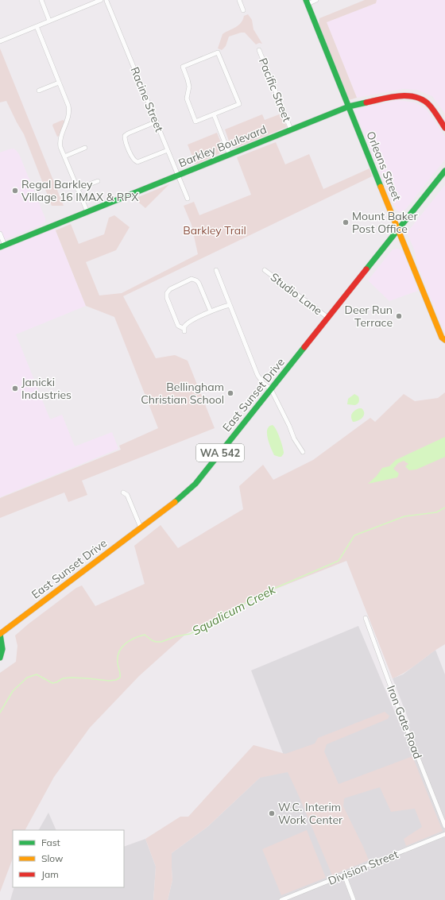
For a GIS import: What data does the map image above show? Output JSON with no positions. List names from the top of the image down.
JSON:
{
  "streets": {
    "main road": [
      "Barkley Boulevard",
      "Orleans Street",
      "East Sunset Drive",
      "WA 542"
    ],
    "street": [
      "Pacific Street",
      "Racine Street",
      "Studio Lane",
      "Iron Gate Road",
      "Division Street"
    ]
  },
  "crossings": [
    ["Pacific Street", "Barkley Boulevard"],
    ["Racine Street", "Barkley Boulevard"],
    ["Barkley Boulevard", "Orleans Street"],
    ["Orleans Street", "East Sunset Drive"],
    ["Studio Lane", "East Sunset Drive"]
  ],
  "water": ["Squalicum Creek"],
  "parks": ["Barkley Trail"],
  "places": [
    "Regal Barkley Village 16 IMAX & RPX",
    "Mount Baker Post Office",
    "Deer Run Terrace",
    "Janicki Industries",
    "Bellingham Christian School",
    "W.C. Interim Work Center"
  ],
  "legend": ["Fast", "Slow", "Jam"]
}
